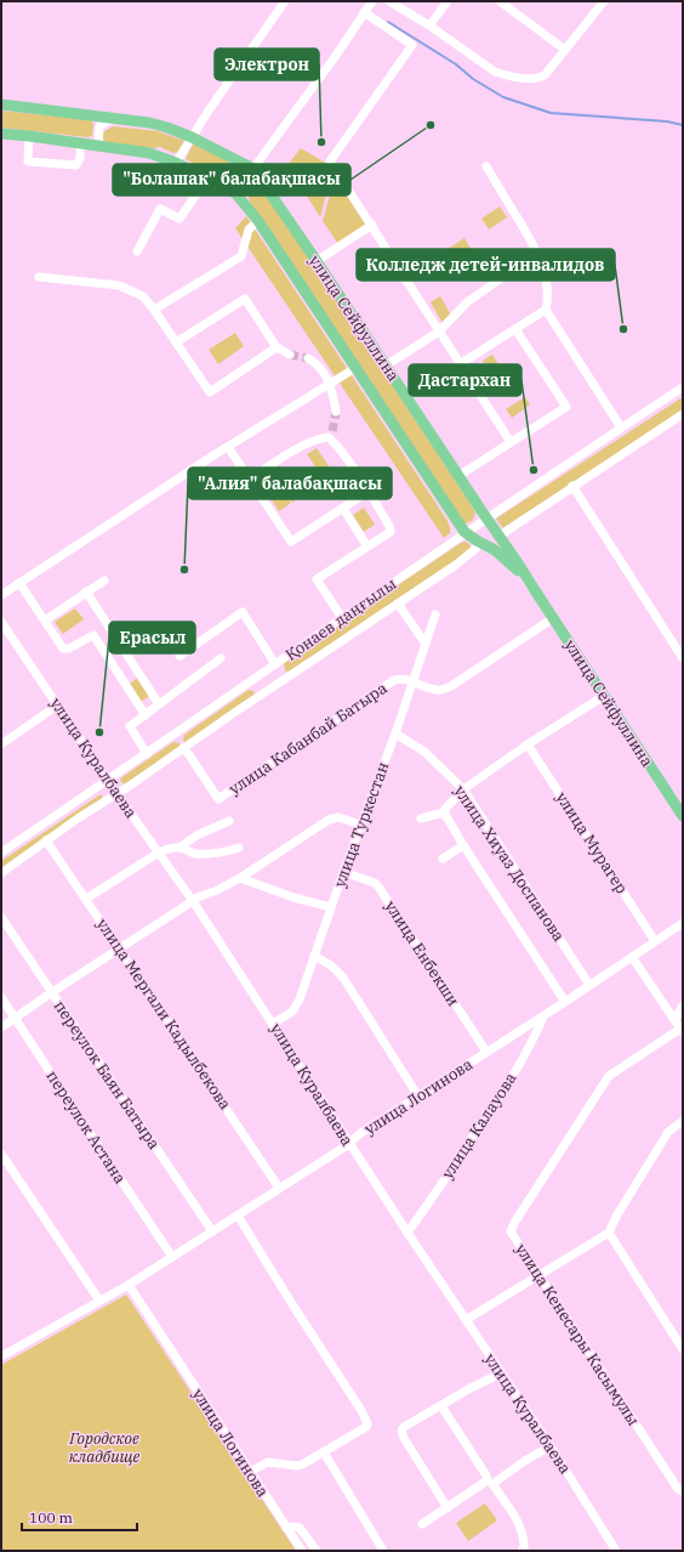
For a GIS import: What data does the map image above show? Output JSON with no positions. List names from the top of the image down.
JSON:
{
  "streets": {
    "main road": ["улица Сейфуллина", "Қонаев даңғылы"],
    "street": [
      "улица Кабанбай Батыра",
      "улица Куралбаева",
      "улица Туркестан",
      "улица Мурагер",
      "улица Хиуаз Доспанова",
      "улица Енбекши",
      "улица Мергали Кадылбекова",
      "переулок Баян Батыра",
      "улица Логинова",
      "улица Калауова",
      "переулок Астана",
      "улица Кенесары Касымулы"
    ]
  },
  "crossings": [
    ["улица Сейфуллина", "Қонаев даңғылы"],
    ["улица Сейфуллина", "улица Кабанбай Батыра"],
    ["Қонаев даңғылы", "улица Кабанбай Батыра"],
    ["Қонаев даңғылы", "улица Куралбаева"],
    ["Қонаев даңғылы", "улица Мергали Кадылбекова"],
    ["улица Кабанбай Батыра", "улица Туркестан"],
    ["улица Куралбаева", "улица Туркестан"],
    ["улица Куралбаева", "улица Логинова"],
    ["улица Куралбаева", "улица Калауова"],
    ["улица Туркестан", "улица Хиуаз Доспанова"],
    ["улица Туркестан", "улица Енбекши"],
    ["улица Мурагер", "улица Логинова"],
    ["улица Хиуаз Доспанова", "улица Логинова"],
    ["улица Енбекши", "улица Логинова"],
    ["улица Мергали Кадылбекова", "улица Логинова"],
    ["переулок Баян Батыра", "улица Логинова"],
    ["улица Логинова", "улица Калауова"],
    ["улица Логинова", "переулок Астана"]
  ],
  "parks": ["Городское кладбище"],
  "places": [
    "\"Болашак\" балабақшасы",
    "Электрон",
    "Колледж детей-инвалидов",
    "Дастархан",
    "\"Алия\" балабақшасы",
    "Ерасыл"
  ],
  "scale_bar": "100 m"
}
